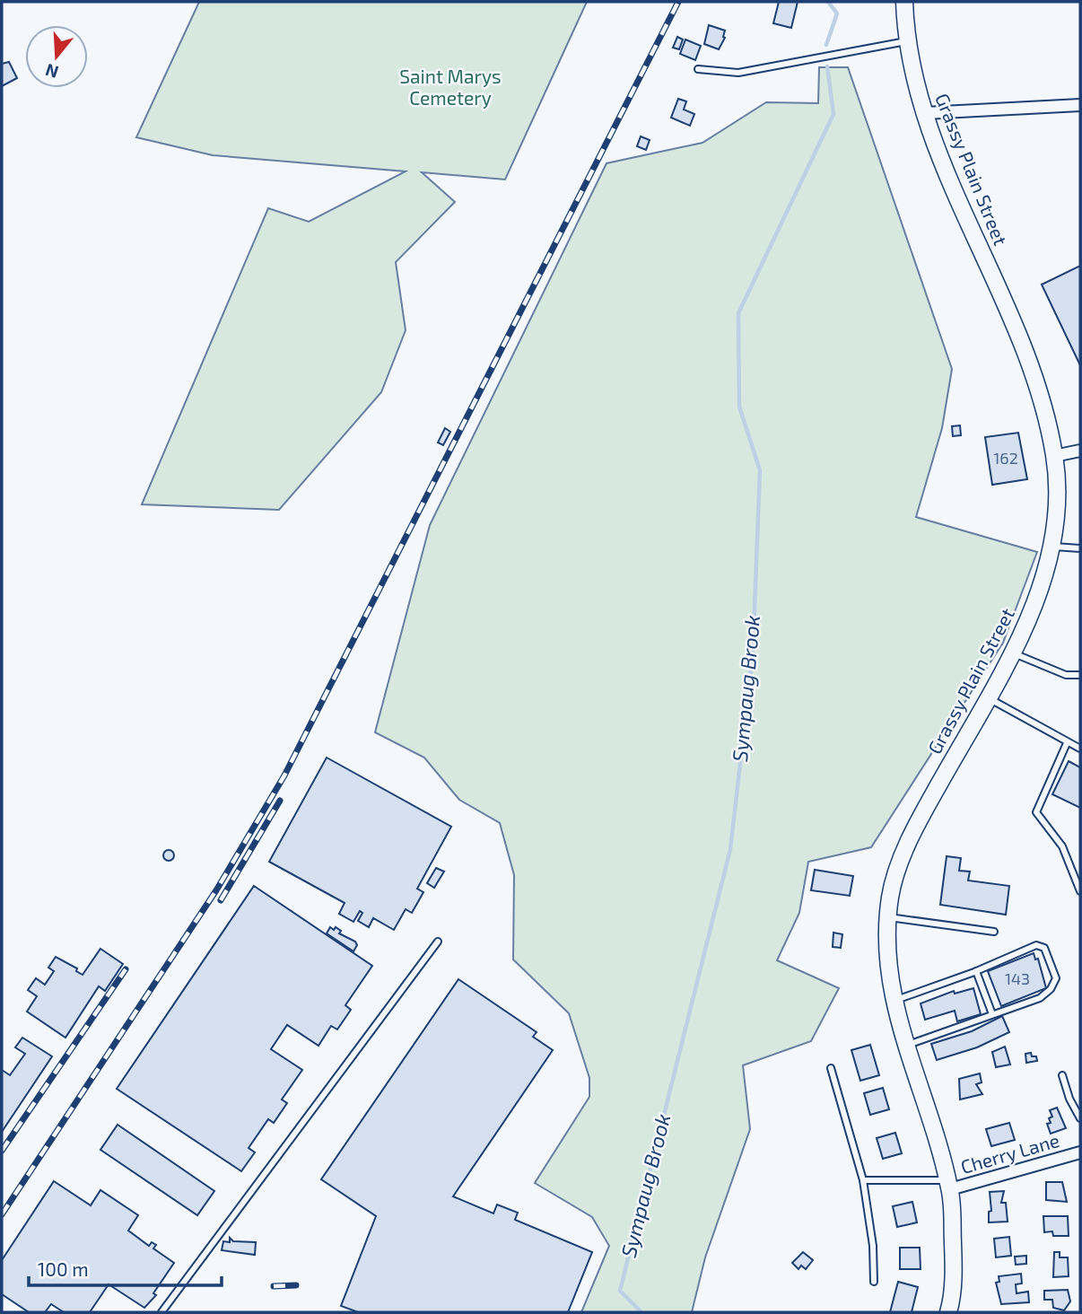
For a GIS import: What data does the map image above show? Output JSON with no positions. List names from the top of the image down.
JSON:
{
  "streets": {
    "main road": ["Grassy Plain Street"],
    "street": ["Cherry Lane"]
  },
  "crossings": [
    ["Grassy Plain Street", "Cherry Lane"]
  ],
  "water": ["Sympaug Brook"],
  "parks": ["Saint Marys Cemetery"],
  "house_numbers": ["162", "143"],
  "scale_bar": "100 m",
  "north": "bottom"
}
